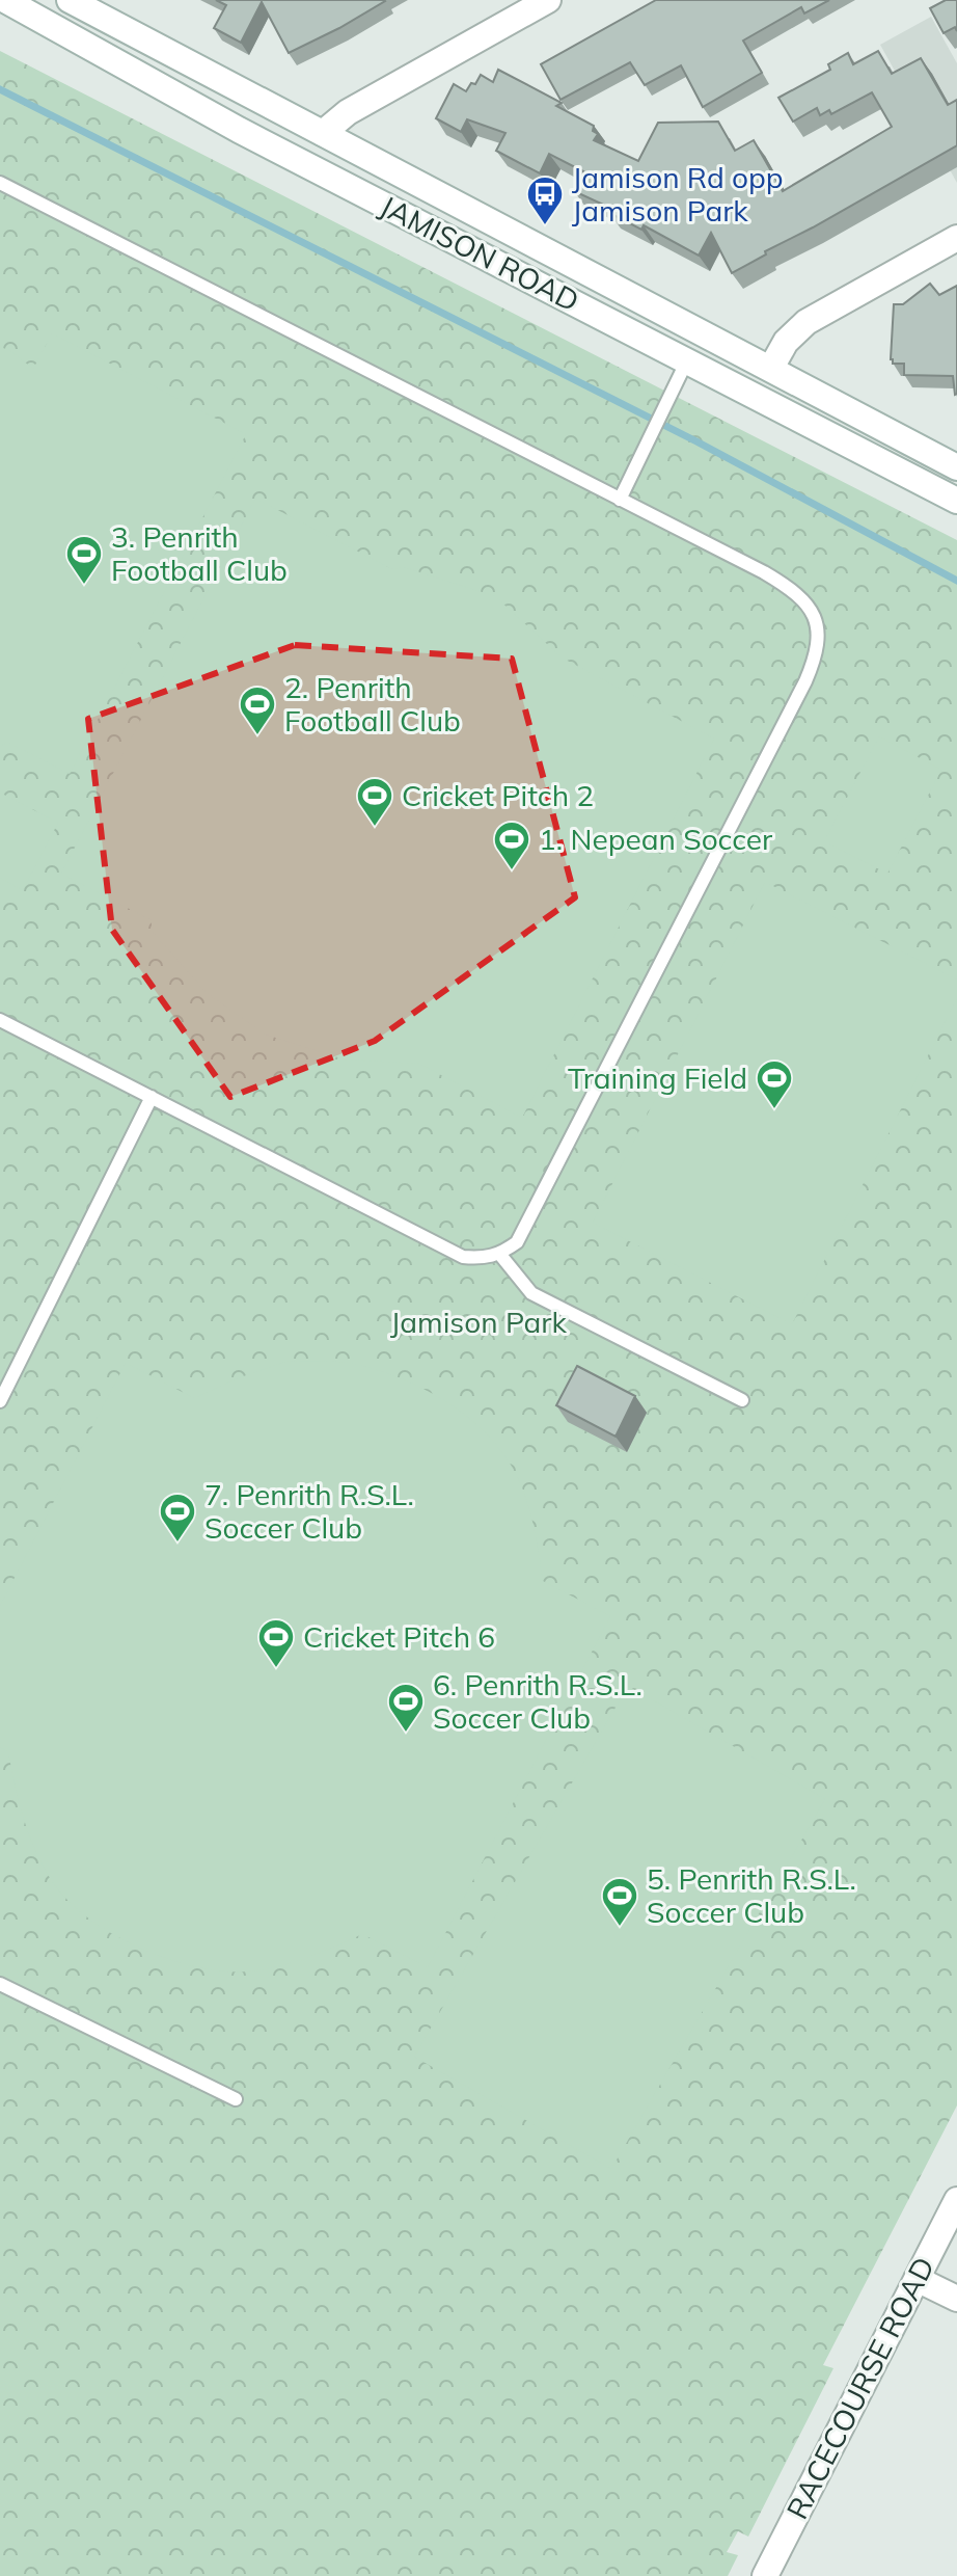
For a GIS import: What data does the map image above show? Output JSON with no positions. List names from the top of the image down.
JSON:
{
  "streets": {
    "main road": ["JAMISON ROAD", "RACECOURSE ROAD"]
  },
  "parks": ["Jamison Park"],
  "places": {
    "bus stop": ["Jamison Rd opp Jamison Park"],
    "sports": [
      "3. Penrith Football Club",
      "2. Penrith Football Club",
      "Cricket Pitch 2",
      "1. Nepean Soccer",
      "Training Field",
      "7. Penrith R.S.L. Soccer Club",
      "Cricket Pitch 6",
      "6. Penrith R.S.L. Soccer Club",
      "5. Penrith R.S.L. Soccer Club"
    ]
  }
}
